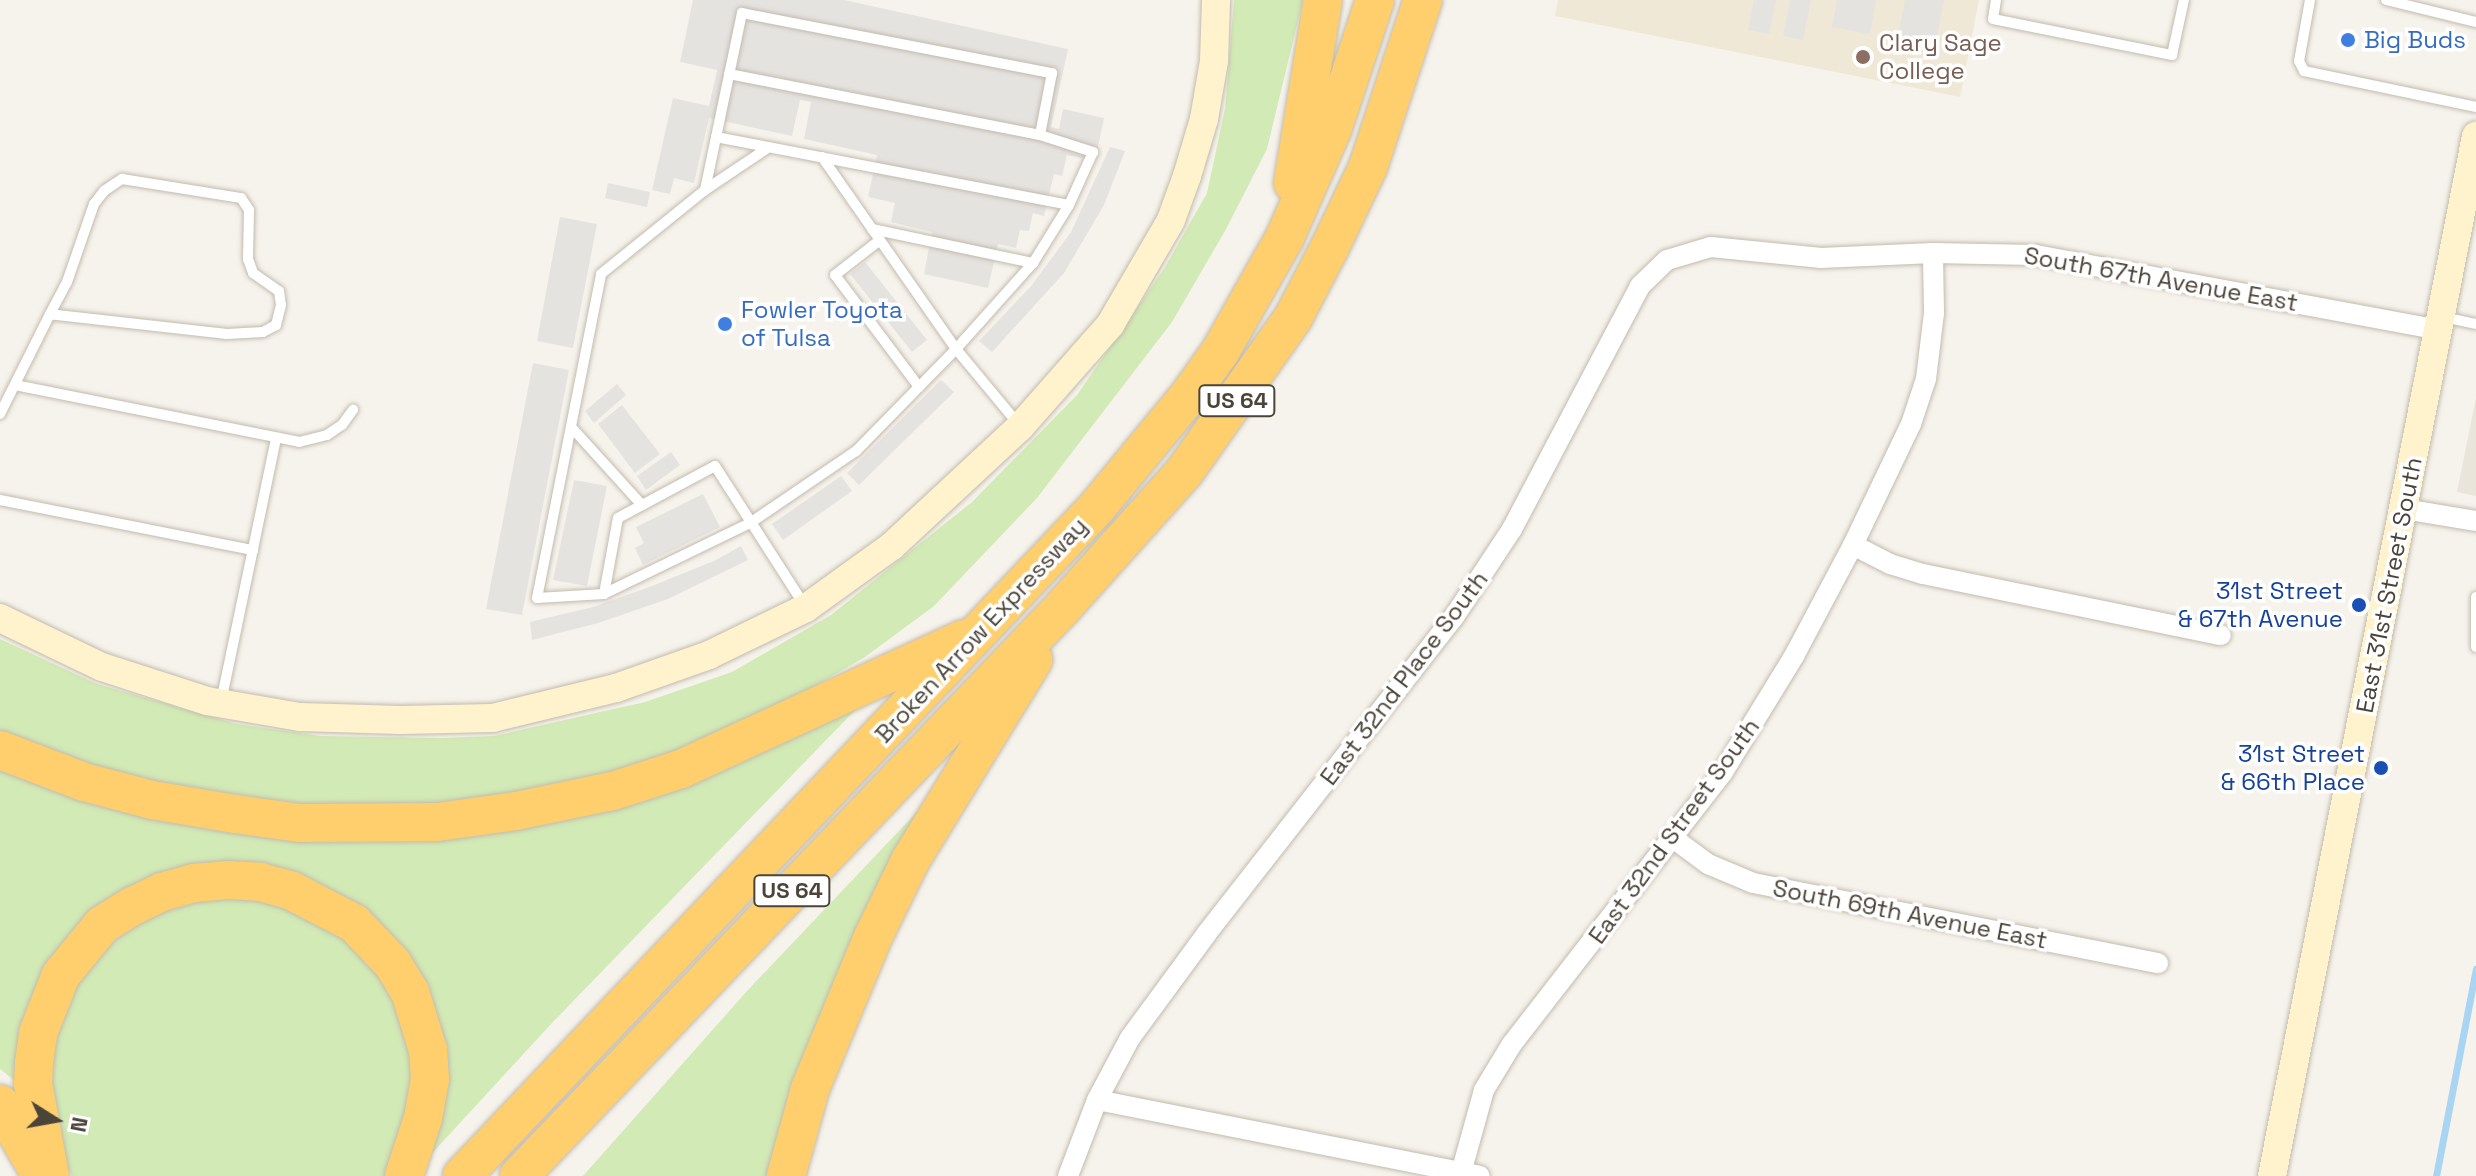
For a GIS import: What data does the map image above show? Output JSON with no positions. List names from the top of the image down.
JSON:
{
  "streets": {
    "highway": ["US 64", "Broken Arrow Expressway"],
    "street": [
      "South 67th Avenue East",
      "East 31st Street South",
      "East 32nd Place South",
      "East 32nd Street South",
      "South 69th Avenue East"
    ]
  },
  "crossings": [
    ["South 67th Avenue East", "East 31st Street South"],
    ["South 67th Avenue East", "East 32nd Place South"],
    ["South 67th Avenue East", "East 32nd Street South"],
    ["East 32nd Street South", "South 69th Avenue East"]
  ],
  "places": [
    "Big Buds",
    "Clary Sage College",
    "Fowler Toyota of Tulsa",
    "31st Street & 67th Avenue",
    "31st Street & 66th Place"
  ],
  "north": "right"
}
